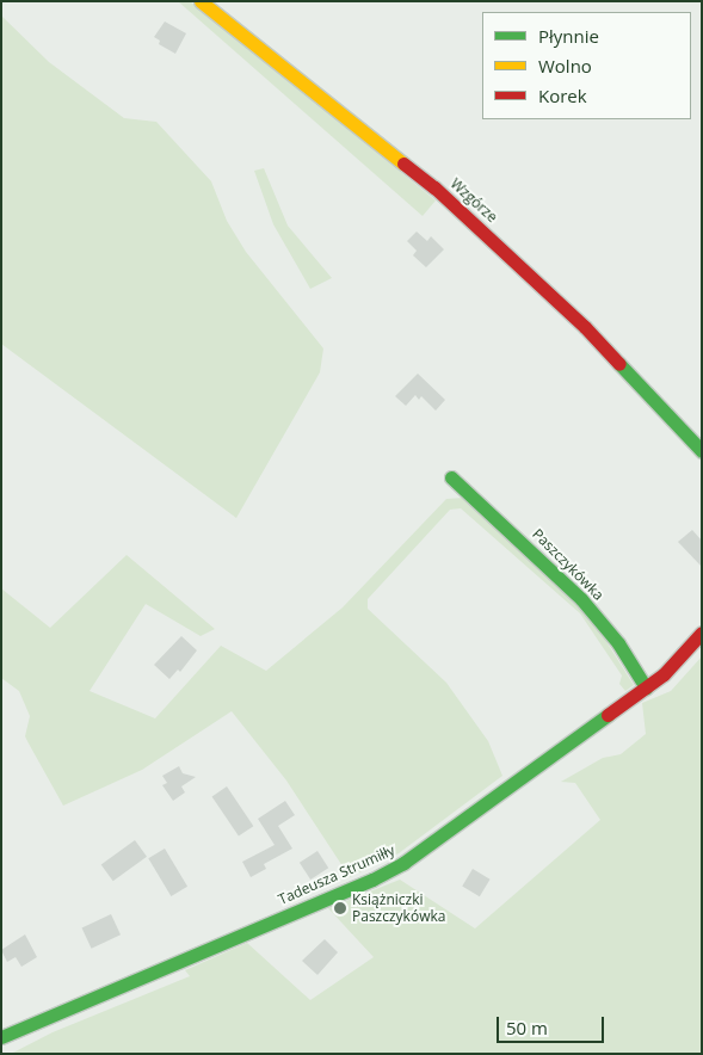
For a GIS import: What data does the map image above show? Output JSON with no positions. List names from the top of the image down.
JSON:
{
  "streets": {
    "street": ["Wzgórze", "Paszczykówka", "Tadeusza Strumiłły"]
  },
  "crossings": [
    ["Paszczykówka", "Tadeusza Strumiłły"]
  ],
  "places": ["Książniczki Paszczykówka"],
  "legend": ["Płynnie", "Wolno", "Korek"],
  "scale_bar": "50 m"
}
